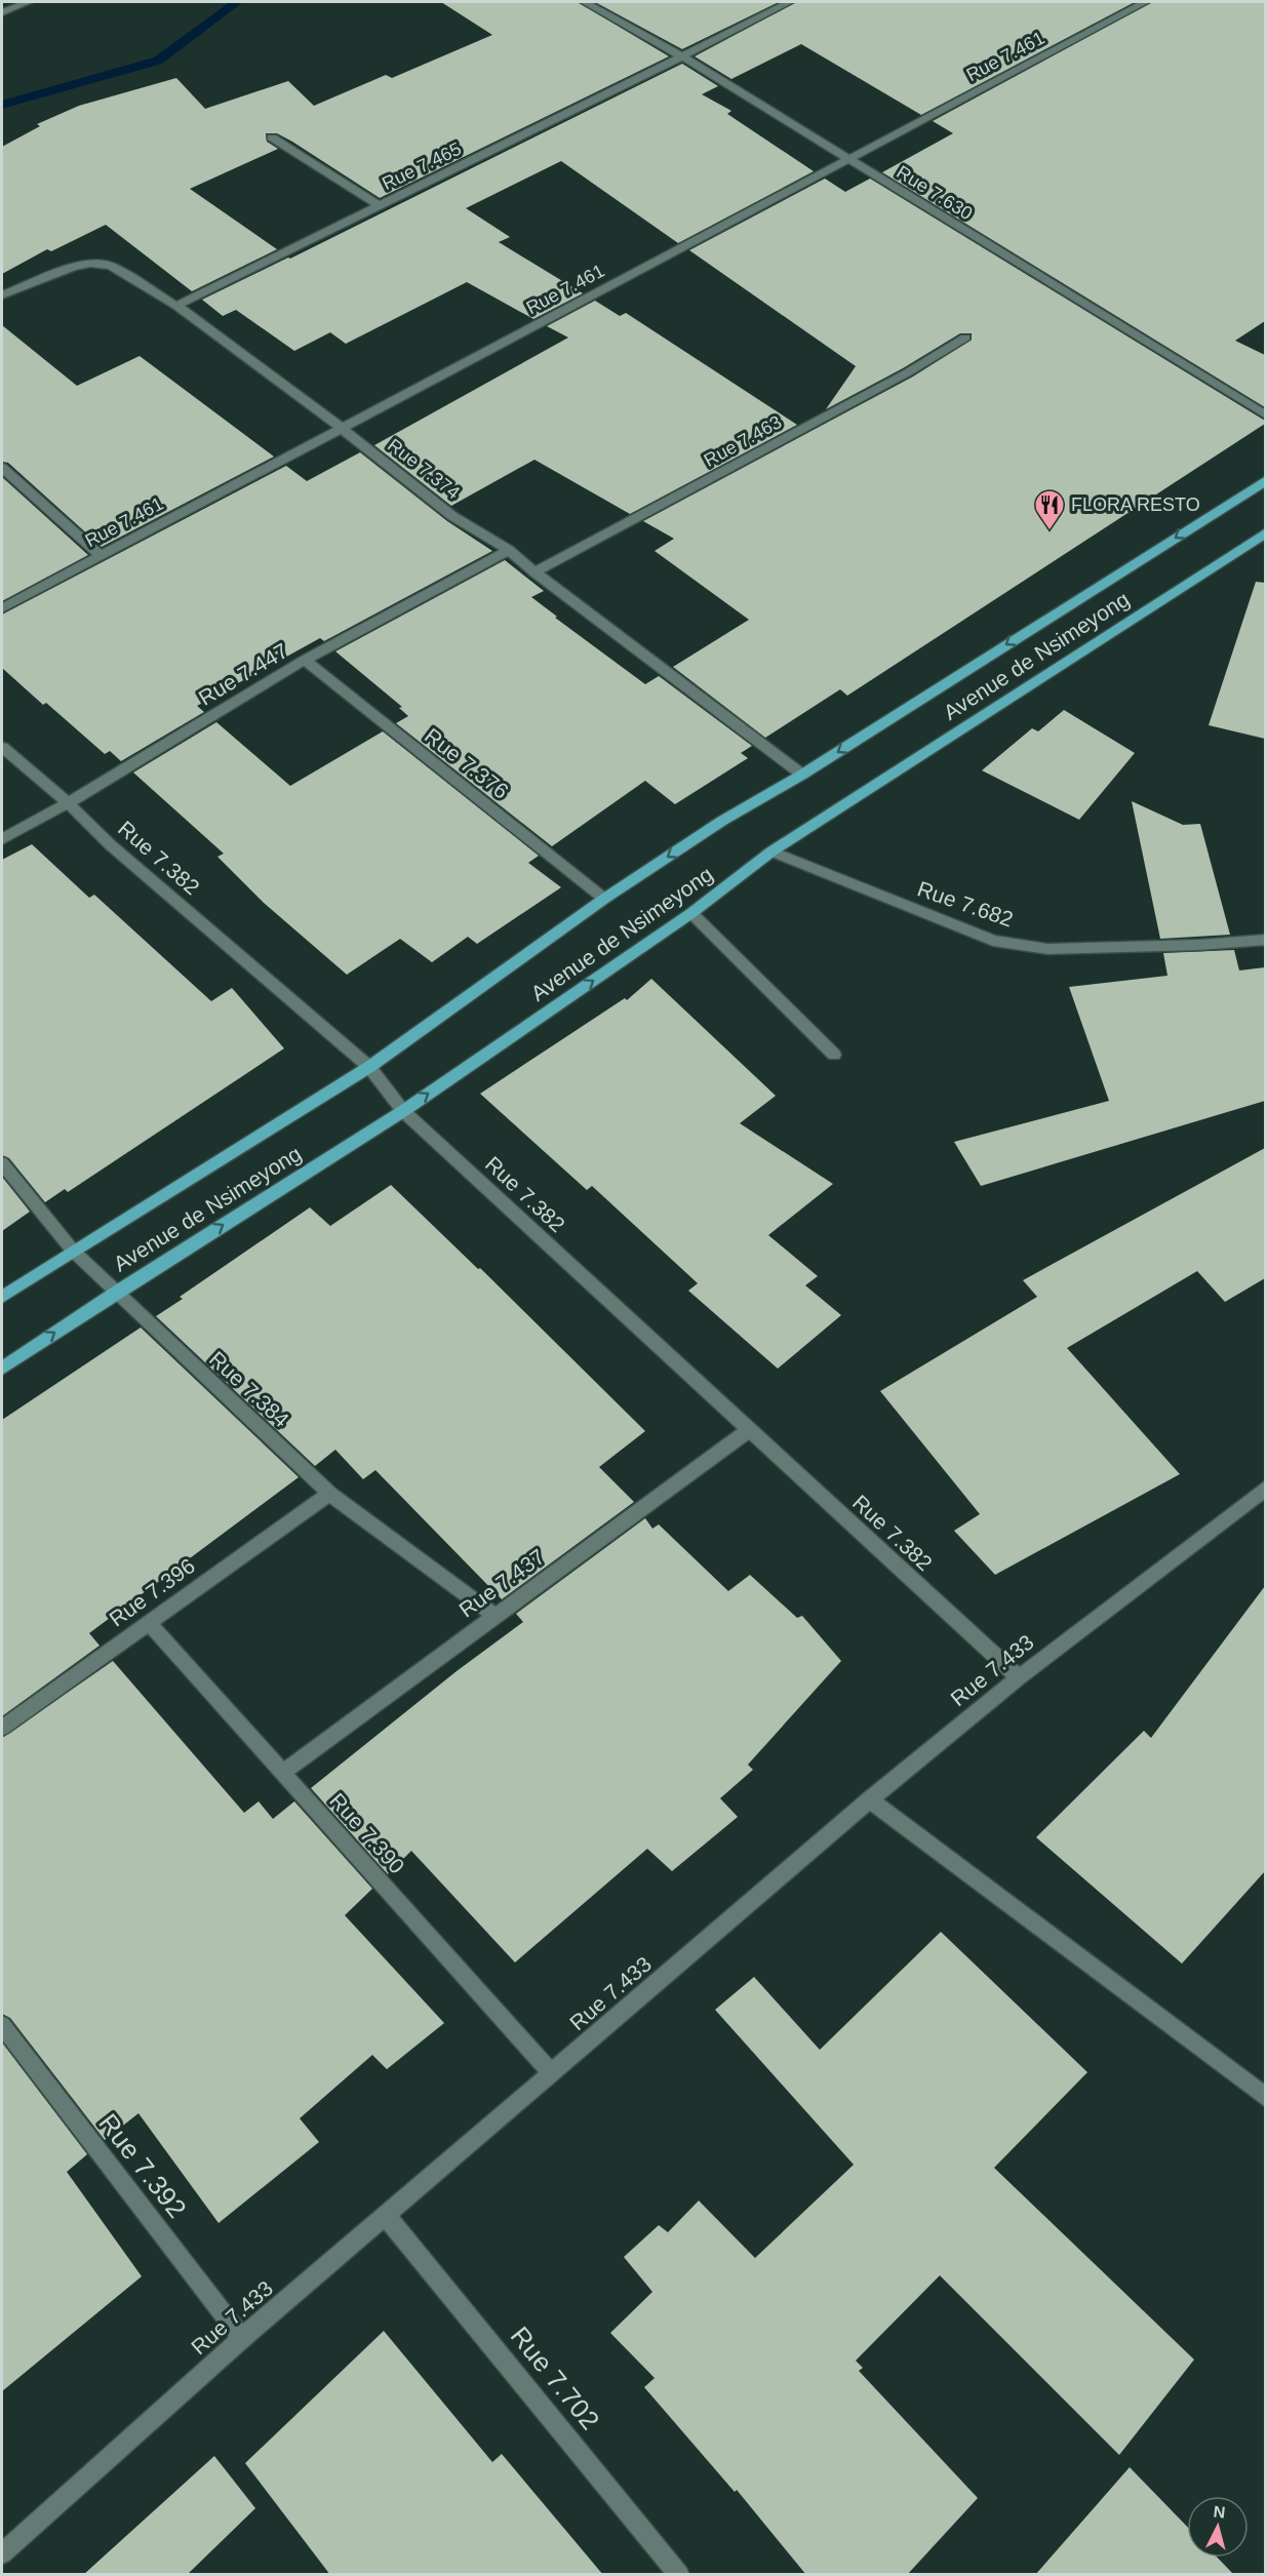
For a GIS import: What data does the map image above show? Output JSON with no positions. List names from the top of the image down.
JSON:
{
  "streets": {
    "main road": ["Avenue de Nsimeyong"],
    "street": [
      "Rue 7.461",
      "Rue 7.465",
      "Rue 7.630",
      "Rue 7.463",
      "Rue 7.374",
      "Rue 7.447",
      "Rue 7.376",
      "Rue 7.382",
      "Rue 7.682",
      "Rue 7.384",
      "Rue 7.437",
      "Rue 7.396",
      "Rue 7.433",
      "Rue 7.390",
      "Rue 7.392",
      "Rue 7.702"
    ]
  },
  "crossings": [
    ["Rue 7.461", "Rue 7.630"],
    ["Rue 7.461", "Rue 7.374"],
    ["Rue 7.465", "Rue 7.630"],
    ["Rue 7.465", "Rue 7.374"],
    ["Rue 7.463", "Rue 7.374"],
    ["Rue 7.374", "Avenue de Nsimeyong"],
    ["Rue 7.374", "Rue 7.447"],
    ["Avenue de Nsimeyong", "Rue 7.376"],
    ["Avenue de Nsimeyong", "Rue 7.382"],
    ["Avenue de Nsimeyong", "Rue 7.682"],
    ["Avenue de Nsimeyong", "Rue 7.384"],
    ["Rue 7.447", "Rue 7.376"],
    ["Rue 7.447", "Rue 7.382"],
    ["Rue 7.382", "Rue 7.437"],
    ["Rue 7.382", "Rue 7.433"],
    ["Rue 7.384", "Rue 7.437"],
    ["Rue 7.384", "Rue 7.396"],
    ["Rue 7.437", "Rue 7.390"],
    ["Rue 7.396", "Rue 7.390"],
    ["Rue 7.433", "Rue 7.390"],
    ["Rue 7.433", "Rue 7.392"],
    ["Rue 7.433", "Rue 7.702"]
  ],
  "places": {
    "restaurant": ["FLORA RESTO"]
  },
  "north": "top"
}
